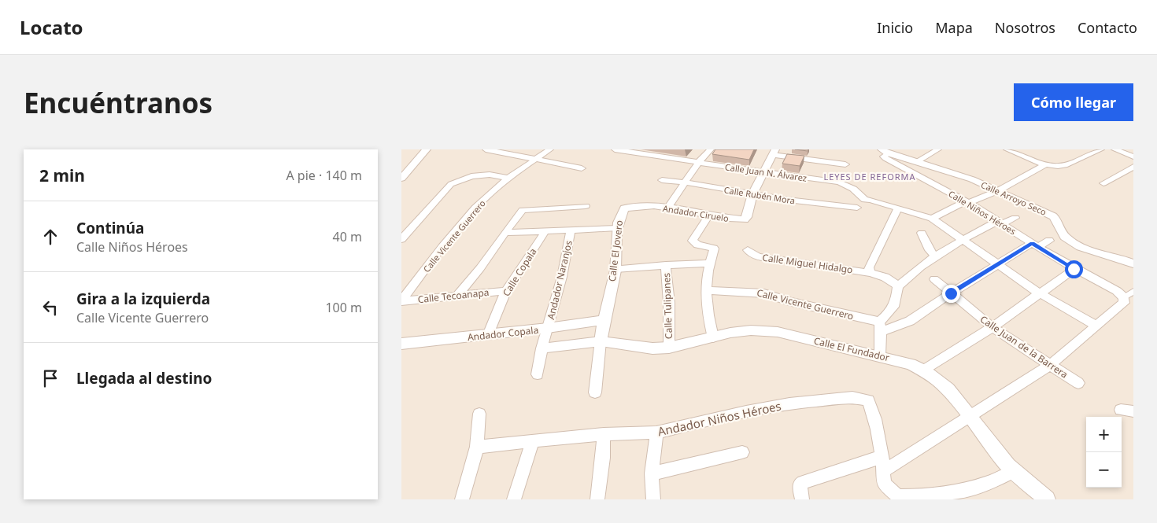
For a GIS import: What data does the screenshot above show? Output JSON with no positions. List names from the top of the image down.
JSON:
{
  "streets": {
    "street": [
      "Calle Juan N. Álvarez",
      "Calle Rubén Mora",
      "Calle Arroyo Seco",
      "Calle Niños Héroes",
      "Andador Ciruelo",
      "Calle Vicente Guerrero",
      "Calle El Jovero",
      "Calle Miguel Hidalgo",
      "Calle Copala",
      "Andador Naranjos",
      "Calle Tecoanapa",
      "Calle Tulipanes",
      "Andador Copala",
      "Calle Juan de la Barrera",
      "Calle El Fundador",
      "Andador Niños Héroes"
    ]
  },
  "crossings": [
    ["Calle Rubén Mora", "Andador Ciruelo"],
    ["Calle Arroyo Seco", "Calle Niños Héroes"],
    ["Andador Ciruelo", "Calle El Jovero"],
    ["Calle Vicente Guerrero", "Calle Tecoanapa"],
    ["Calle El Jovero", "Andador Naranjos"],
    ["Calle El Jovero", "Andador Copala"],
    ["Calle El Jovero", "Calle El Fundador"],
    ["Calle Copala", "Andador Naranjos"],
    ["Calle Copala", "Calle Tecoanapa"],
    ["Calle Copala", "Andador Copala"],
    ["Andador Naranjos", "Andador Copala"],
    ["Calle Tulipanes", "Calle El Fundador"],
    ["Andador Copala", "Calle El Fundador"]
  ],
  "districts": ["LEYES DE REFORMA"],
  "page": {
    "header": "Locato",
    "nav": [
      "Inicio",
      "Mapa",
      "Nosotros",
      "Contacto"
    ],
    "buttons": "Cómo llegar",
    "title": "Encuéntranos",
    "heading": ["2 min", "A pie · 140 m"],
    "list": [
      ["Continúa", "Calle Niños Héroes", "40 m"],
      ["Gira a la izquierda", "Calle Vicente Guerrero", "100 m"],
      "Llegada al destino"
    ],
    "map_buttons": ["+", "−"]
  }
}
